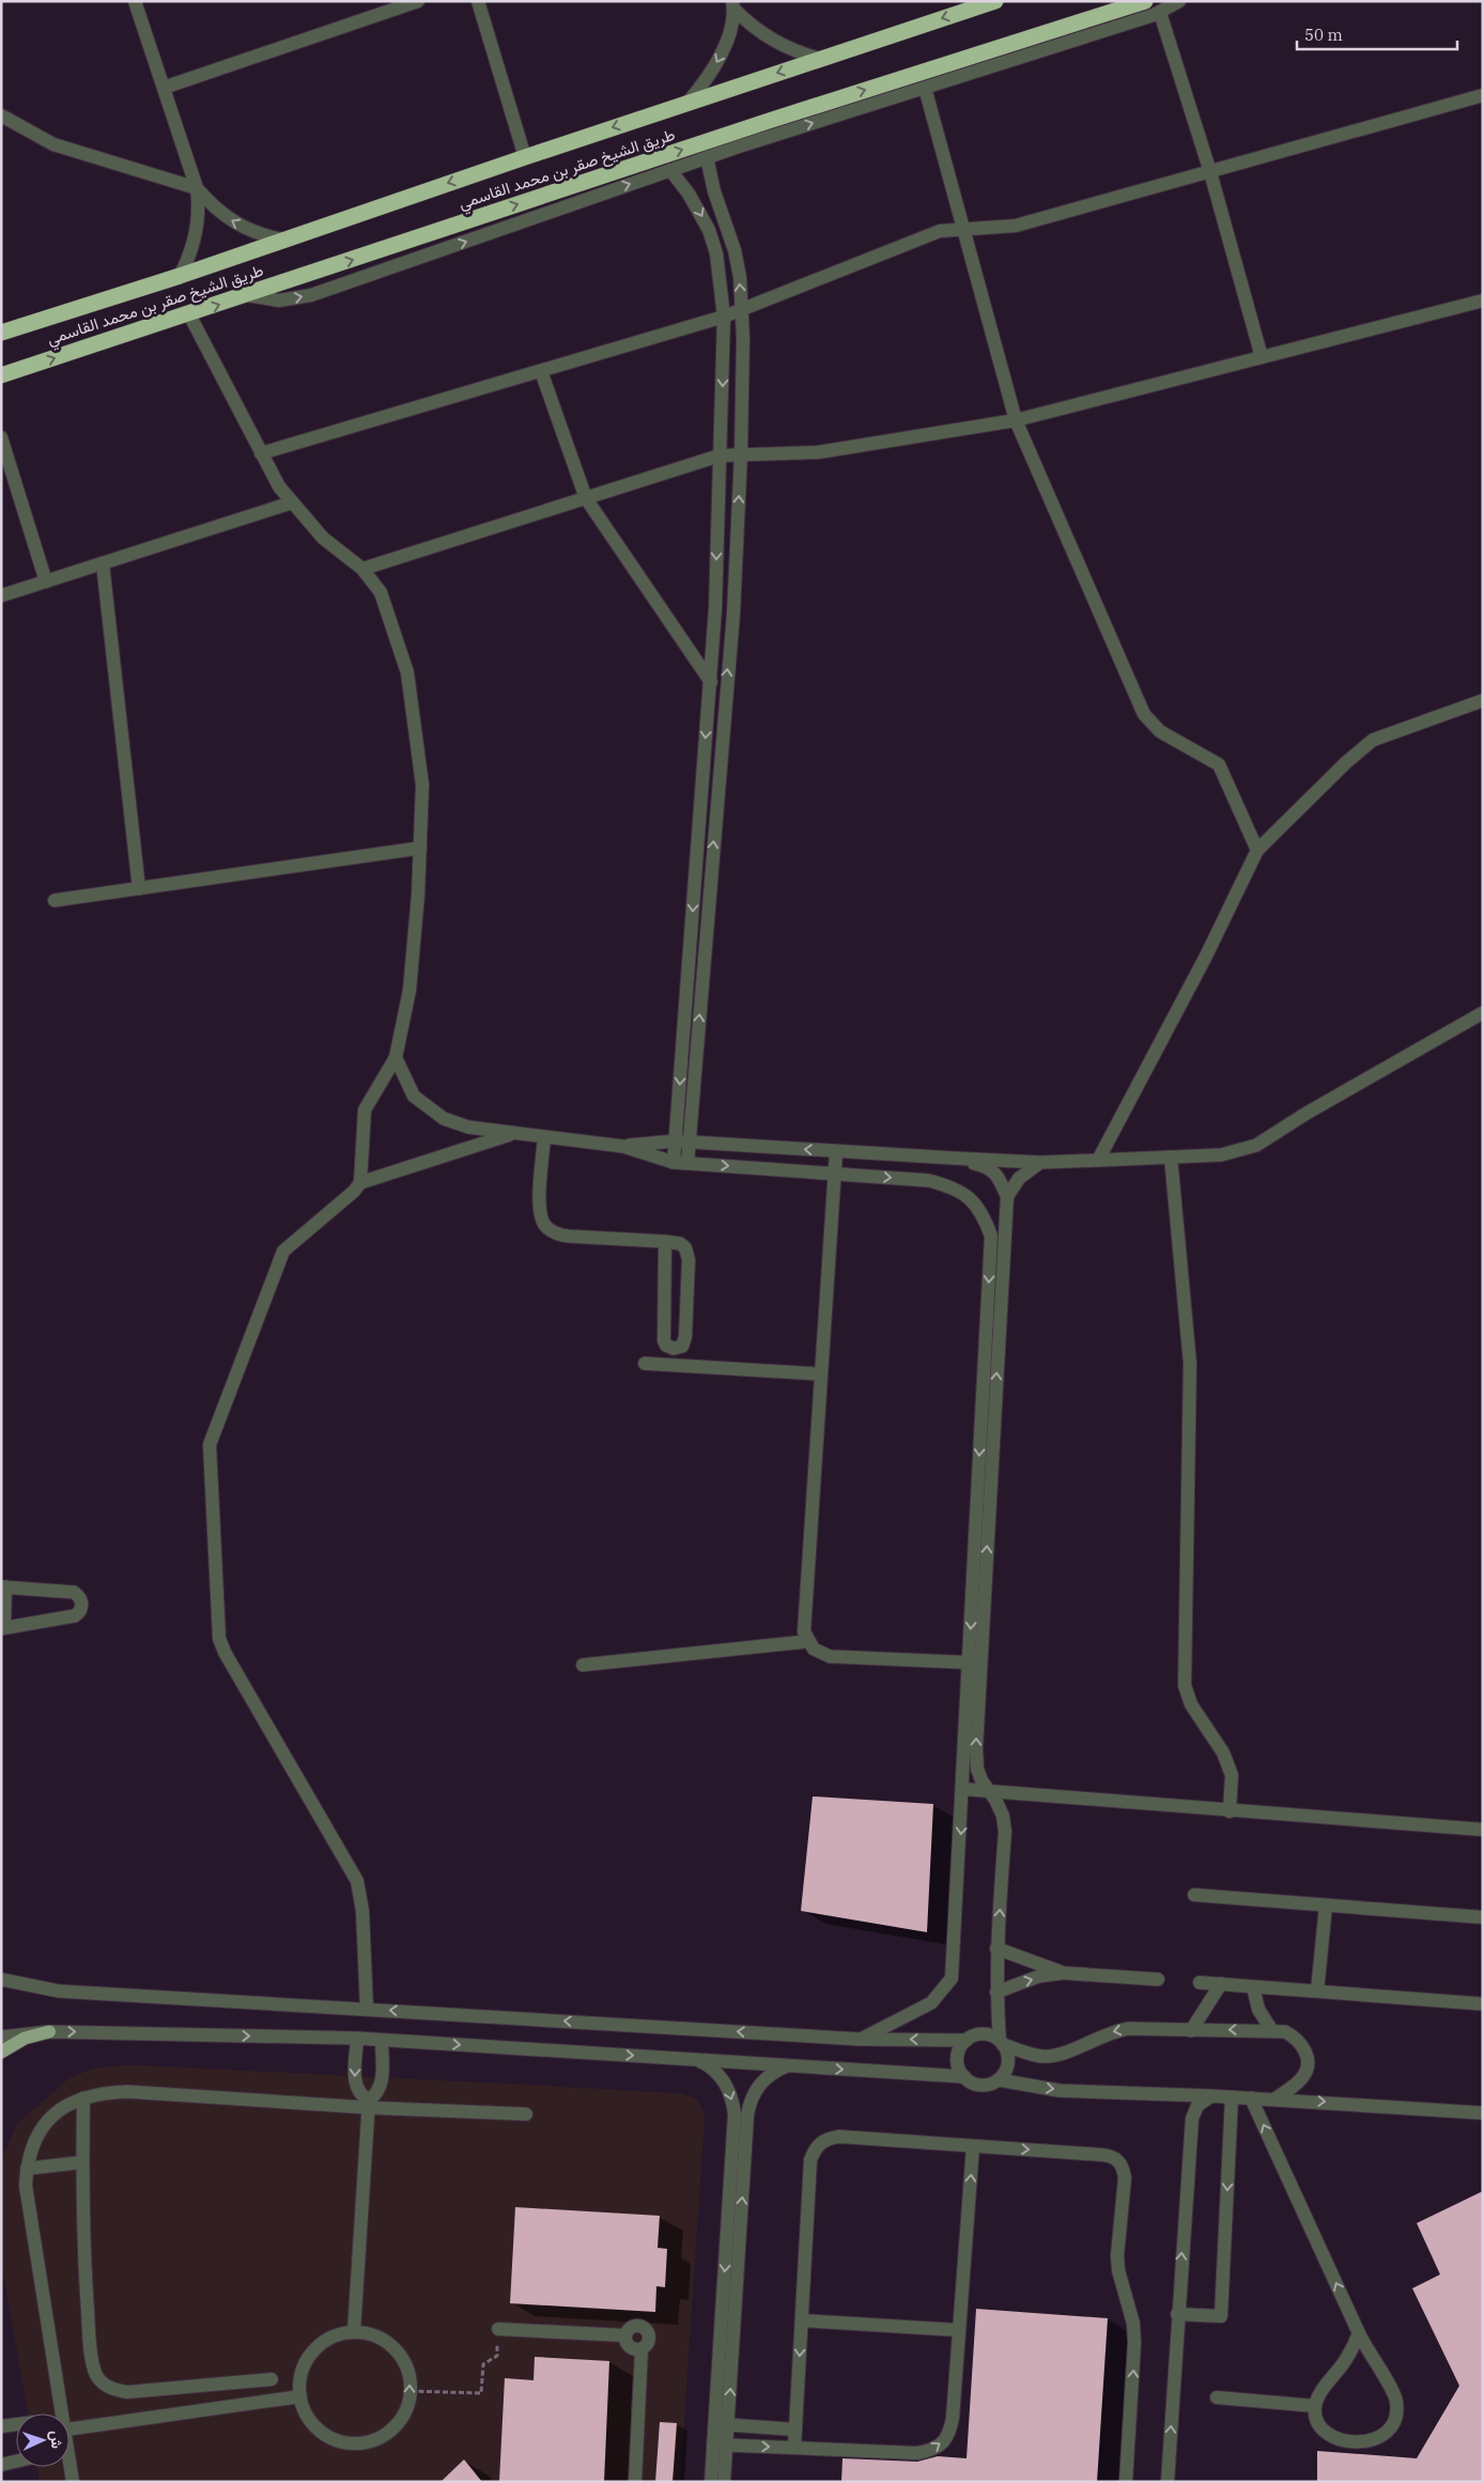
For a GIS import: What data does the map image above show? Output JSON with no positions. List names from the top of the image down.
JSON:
{
  "streets": {
    "highway": ["طريق الشيخ صقر بن محمد القاسمي"]
  },
  "scale_bar": "50 m",
  "north": "right"
}
